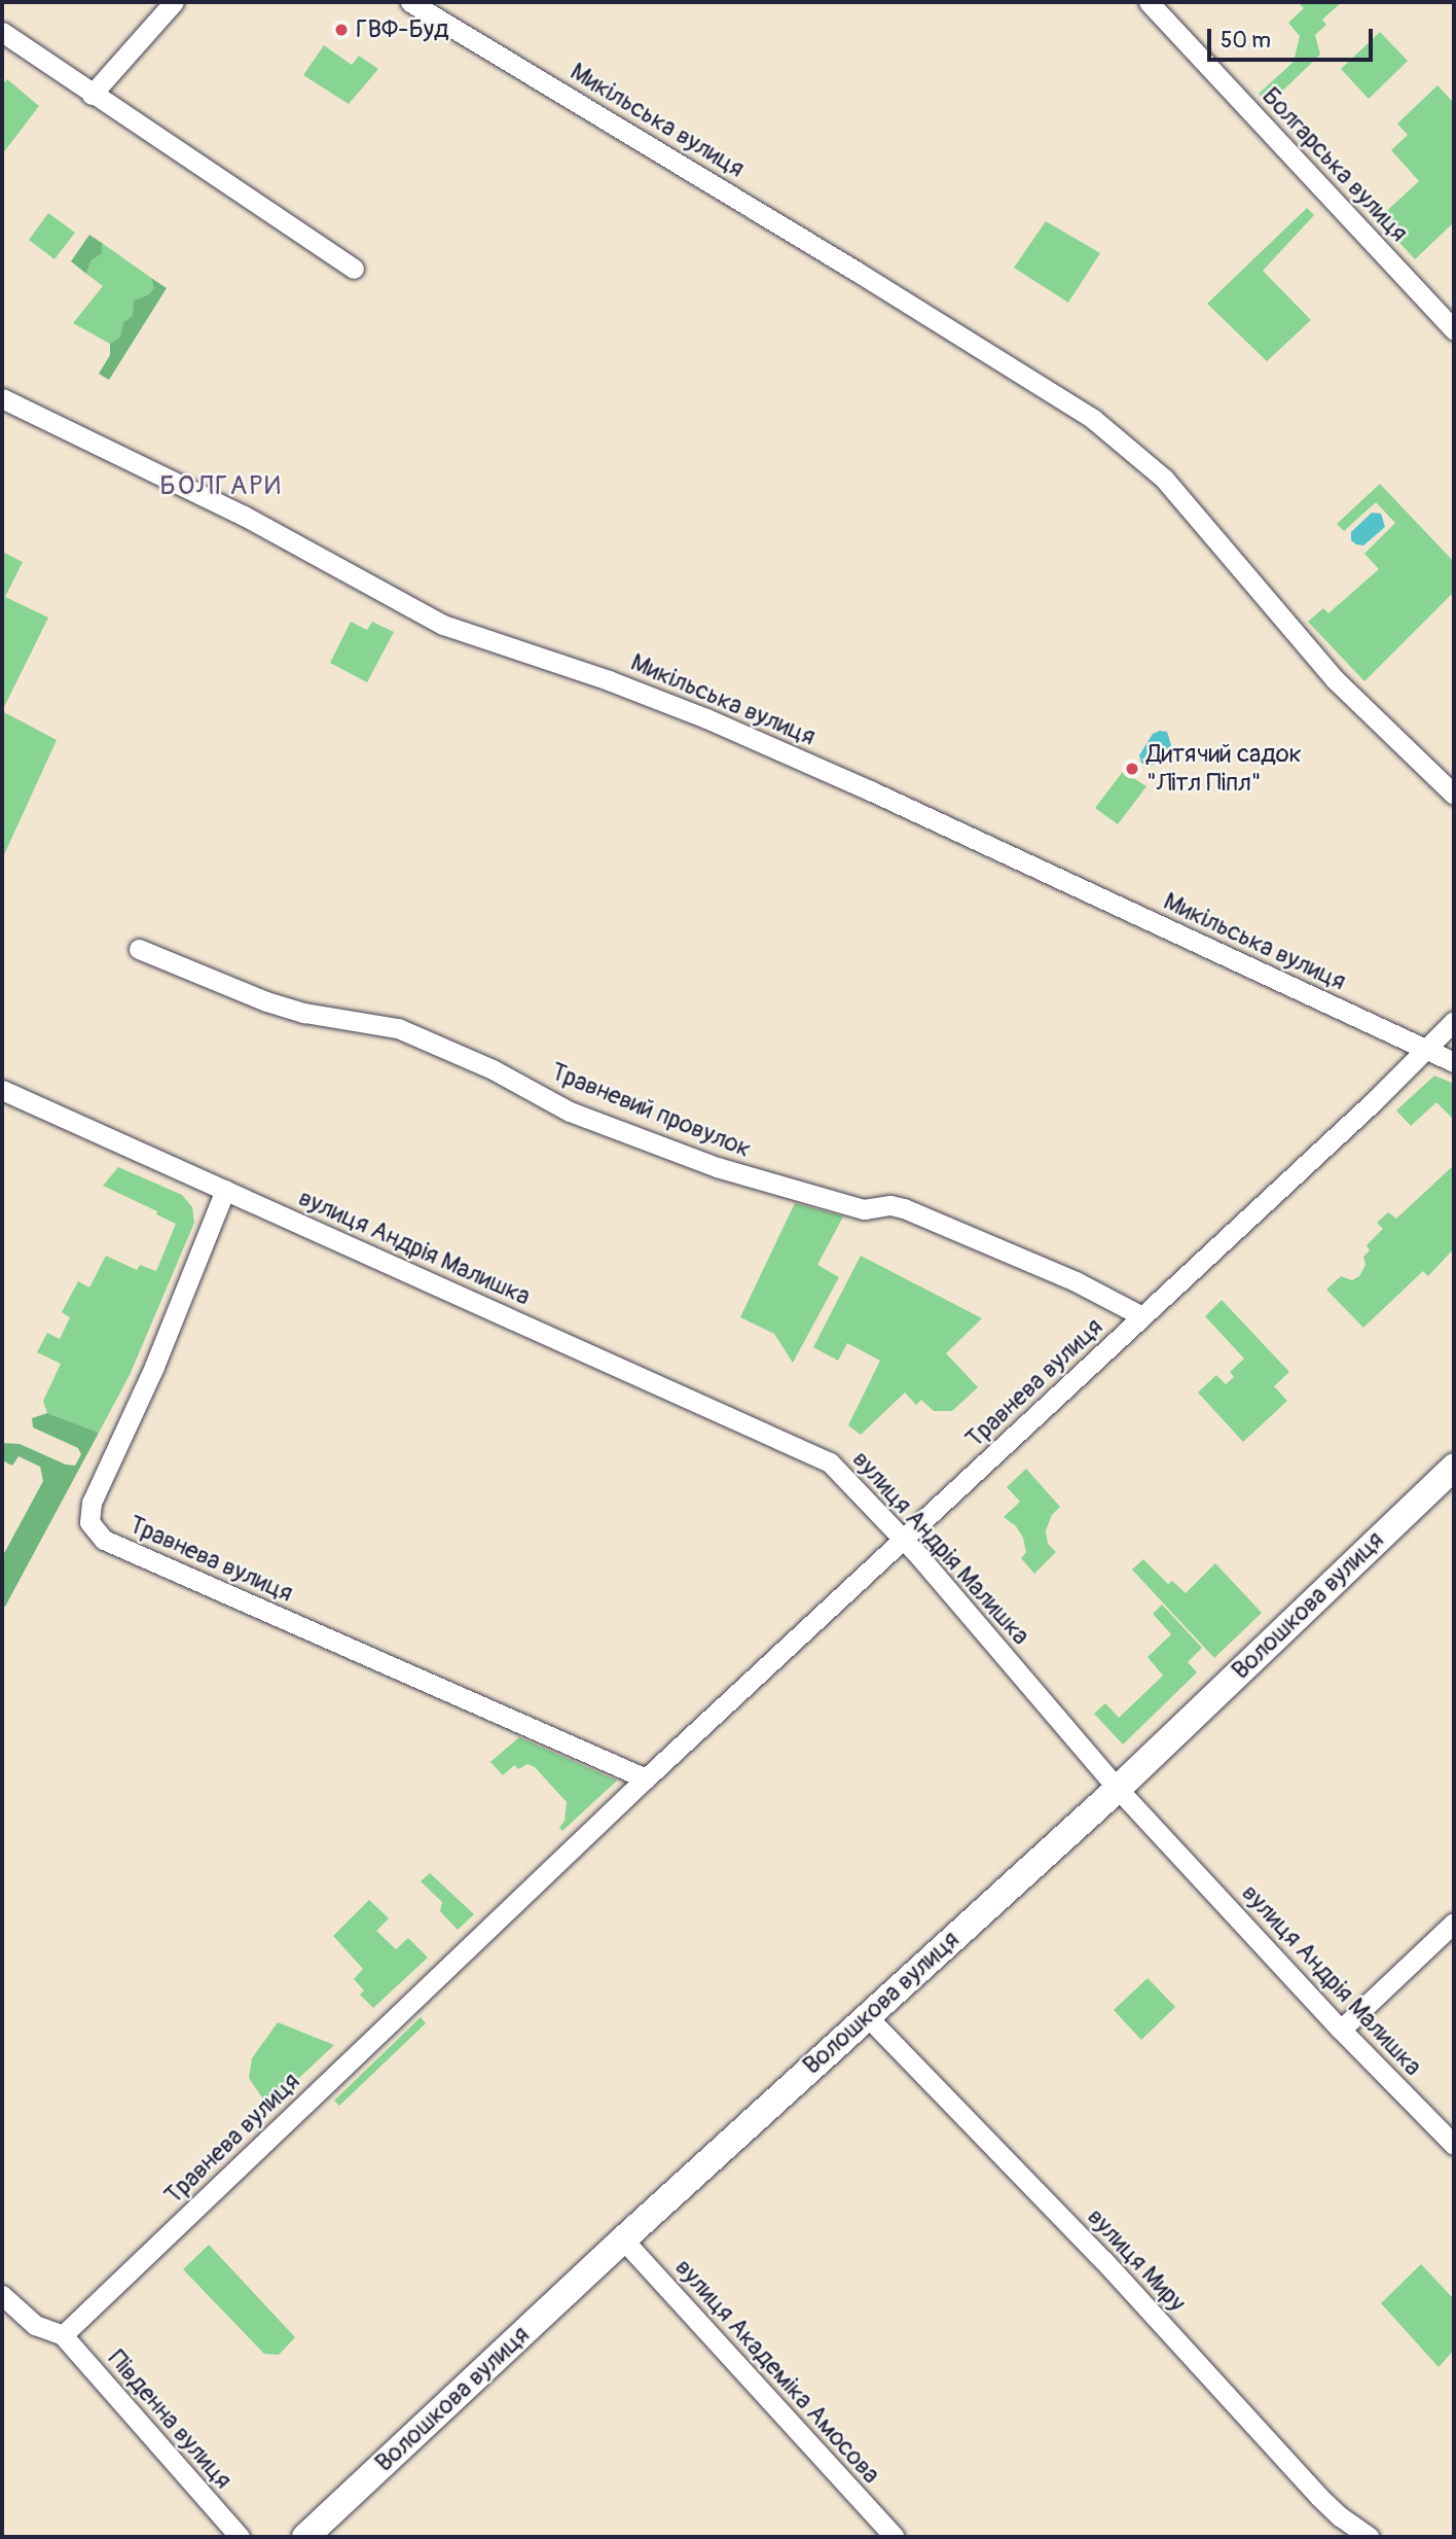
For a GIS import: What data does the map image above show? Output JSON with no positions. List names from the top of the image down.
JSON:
{
  "streets": {
    "street": [
      "Микільська вулиця",
      "Болгарська вулиця",
      "Травневий провулок",
      "вулиця Андрія Малишка",
      "Травнева вулиця",
      "Волошкова вулиця",
      "вулиця Миру",
      "вулиця Академіка Амосова",
      "Південна вулиця"
    ]
  },
  "crossings": [
    ["Микільська вулиця", "Травнева вулиця"],
    ["Травневий провулок", "Травнева вулиця"],
    ["вулиця Андрія Малишка", "Травнева вулиця"],
    ["вулиця Андрія Малишка", "Волошкова вулиця"],
    ["Травнева вулиця", "Південна вулиця"],
    ["Волошкова вулиця", "вулиця Миру"],
    ["Волошкова вулиця", "вулиця Академіка Амосова"]
  ],
  "districts": ["БОЛГАРИ"],
  "places": ["ГВФ-Буд", "Дитячий садок \"Літл Піпл\""],
  "scale_bar": "50 m"
}
